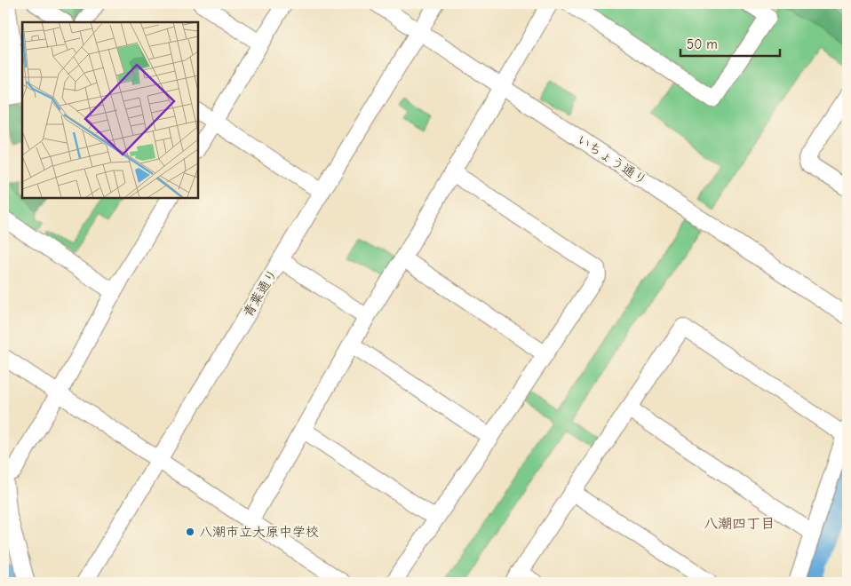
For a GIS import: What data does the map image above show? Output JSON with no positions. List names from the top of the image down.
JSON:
{
  "streets": {
    "street": ["いちょう通り", "青葉通り"]
  },
  "crossings": [
    ["いちょう通り", "青葉通り"]
  ],
  "districts": ["八潮四丁目"],
  "places": ["八潮市立大原中学校"],
  "scale_bar": "50 m"
}
